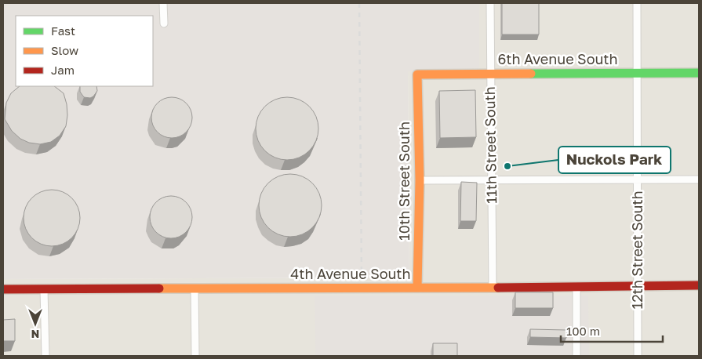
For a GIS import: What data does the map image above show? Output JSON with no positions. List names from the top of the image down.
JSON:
{
  "streets": {
    "street": [
      "6th Avenue South",
      "11th Street South",
      "10th Street South",
      "12th Street South",
      "4th Avenue South"
    ]
  },
  "crossings": [
    ["6th Avenue South", "11th Street South"],
    ["6th Avenue South", "10th Street South"],
    ["6th Avenue South", "12th Street South"],
    ["11th Street South", "4th Avenue South"],
    ["10th Street South", "4th Avenue South"],
    ["12th Street South", "4th Avenue South"]
  ],
  "places": ["Nuckols Park"],
  "legend": ["Fast", "Slow", "Jam"],
  "scale_bar": "100 m",
  "north": "bottom"
}
